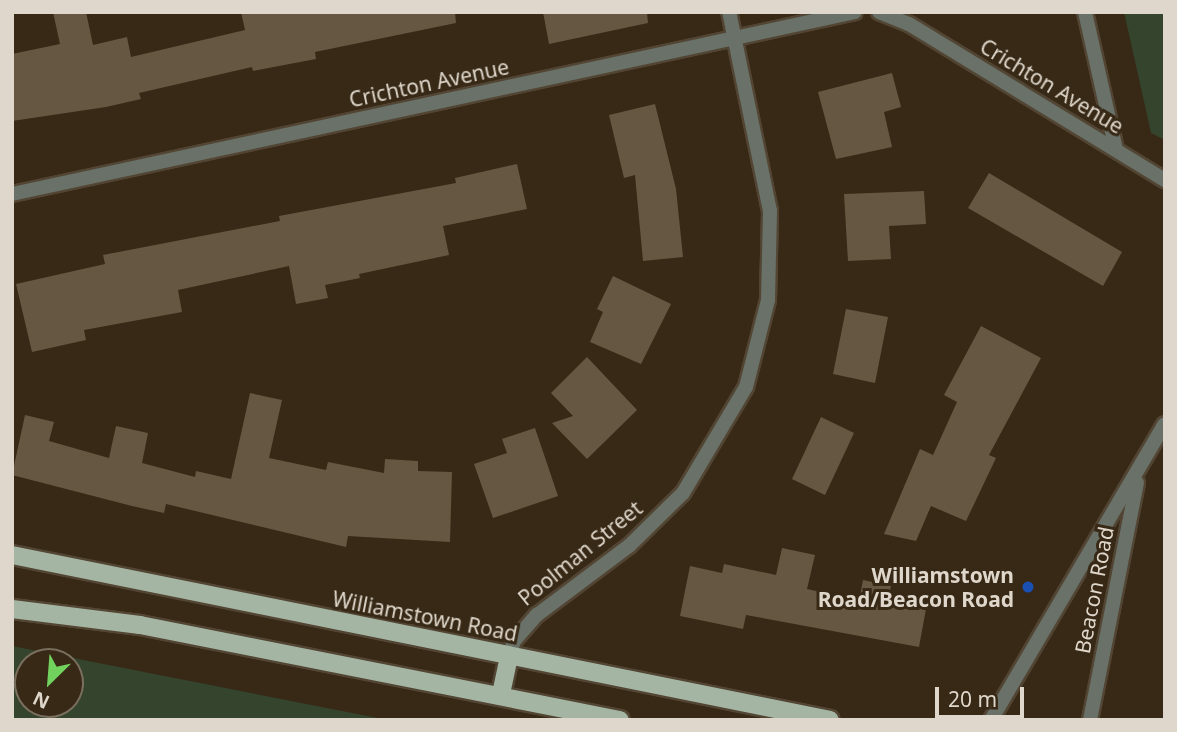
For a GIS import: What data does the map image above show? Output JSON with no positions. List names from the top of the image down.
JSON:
{
  "streets": {
    "main road": ["Poolman Street", "Williamstown Road"],
    "street": ["Crichton Avenue", "Beacon Road"]
  },
  "crossings": [
    ["Crichton Avenue", "Poolman Street"],
    ["Poolman Street", "Williamstown Road"]
  ],
  "places": ["Williamstown Road/Beacon Road"],
  "scale_bar": "20 m",
  "north": "bottom left"
}
